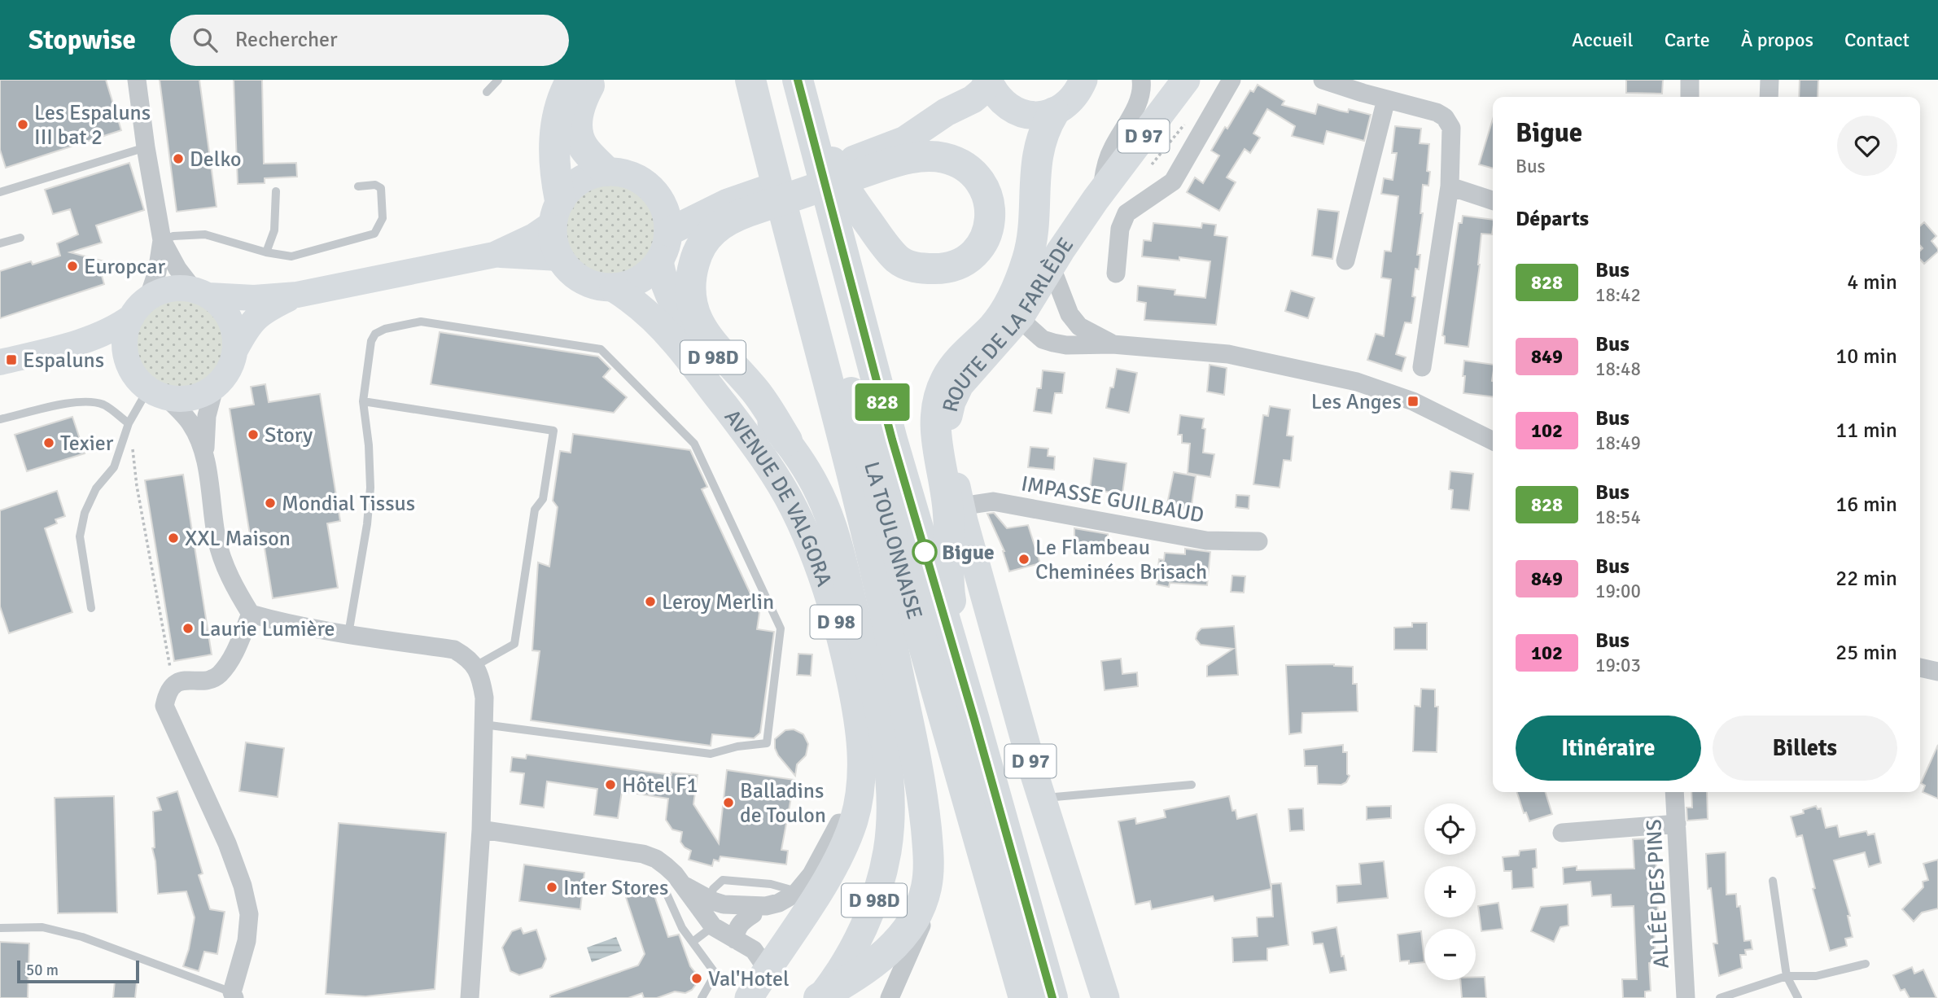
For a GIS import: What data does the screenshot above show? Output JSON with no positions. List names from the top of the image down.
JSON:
{
  "streets": {
    "highway": ["LA TOULONNAISE"],
    "main road": [
      "D 97",
      "ROUTE DE LA FARLÈDE",
      "D 98D",
      "AVENUE DE VALGORA",
      "D 98"
    ],
    "street": ["IMPASSE GUILBAUD", "ALLÉE DES PINS"]
  },
  "crossings": [
    ["ROUTE DE LA FARLÈDE", "IMPASSE GUILBAUD"],
    ["D 98D", "AVENUE DE VALGORA"]
  ],
  "places": {
    "other": [
      "Les Espaluns III bat 2",
      "Delko",
      "Europcar",
      "Story",
      "Texier",
      "Mondial Tissus",
      "XXL Maison",
      "Bigue",
      "Le Flambeau Cheminées Brisach",
      "Leroy Merlin",
      "Laurie Lumière",
      "Hôtel F1",
      "Balladins de Toulon",
      "Inter Stores",
      "Val'Hotel"
    ],
    "transit": ["Espaluns", "Les Anges"]
  },
  "lines": ["bus line 828"],
  "scale_bar": "50 m",
  "page": {
    "header": "Stopwise",
    "search": "Rechercher",
    "nav": [
      "Accueil",
      "Carte",
      "À propos",
      "Contact"
    ],
    "on_map": "828",
    "heading": [
      ["Bigue", "Bus"],
      "Départs"
    ],
    "list": [
      {
        "mark": "828",
        "name": "Bus",
        "note": "18:42",
        "value": "4 min"
      },
      {
        "mark": "849",
        "name": "Bus",
        "note": "18:48",
        "value": "10 min"
      },
      {
        "mark": "102",
        "name": "Bus",
        "note": "18:49",
        "value": "11 min"
      },
      {
        "mark": "828",
        "name": "Bus",
        "note": "18:54",
        "value": "16 min"
      },
      {
        "mark": "849",
        "name": "Bus",
        "note": "19:00",
        "value": "22 min"
      },
      {
        "mark": "102",
        "name": "Bus",
        "note": "19:03",
        "value": "25 min"
      }
    ],
    "buttons": ["Itinéraire", "Billets"],
    "map_buttons": ["+", "−"],
    "scale": "50 m"
  }
}
